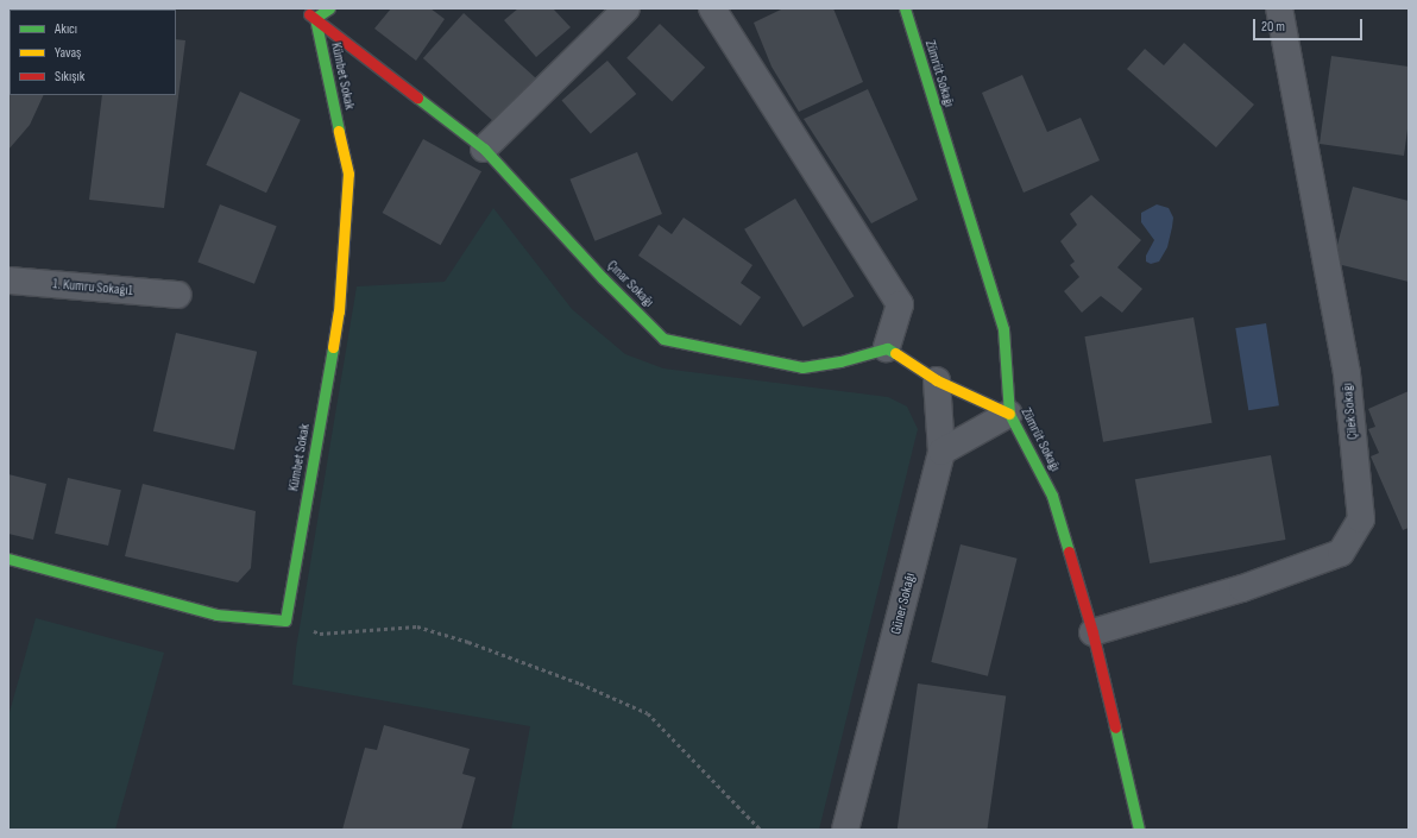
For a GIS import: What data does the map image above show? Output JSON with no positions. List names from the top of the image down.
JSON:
{
  "streets": {
    "street": [
      "Zümrüt Sokağı",
      "Kümbet Sokak",
      "Çınar Sokağı",
      "1. Kumru Sokağı1",
      "Çilek Sokağı",
      "Güner Sokağı"
    ]
  },
  "crossings": [
    ["Zümrüt Sokağı", "Çilek Sokağı"],
    ["Kümbet Sokak", "Çınar Sokağı"]
  ],
  "legend": ["Akıcı", "Yavaş", "Sıkışık"],
  "scale_bar": "20 m"
}
